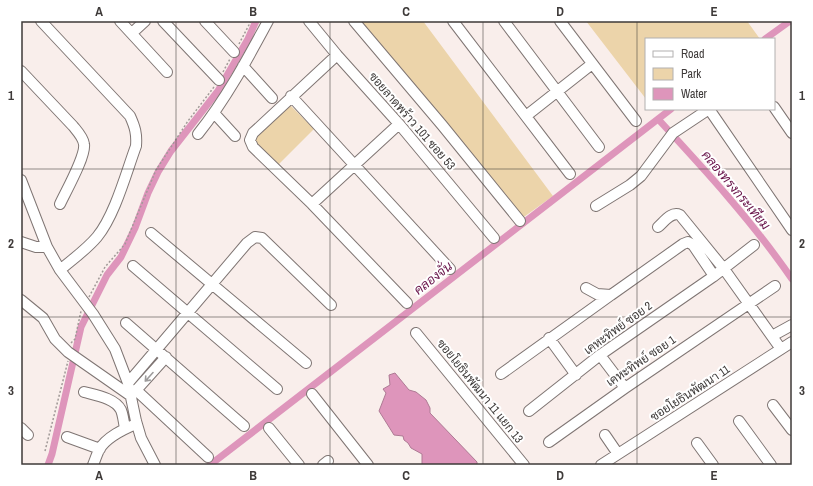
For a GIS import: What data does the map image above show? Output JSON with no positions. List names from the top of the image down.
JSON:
{
  "streets": {
    "street": [
      "ซอยลาดพร้าว 101 ซอย 53",
      "เคหะทิพย์ ซอย 2",
      "เคหะทิพย์ ซอย 1",
      "ซอยโยธินพัฒนา 11 แยก 13",
      "ซอยโยธินพัฒนา 11"
    ]
  },
  "water": ["คลองทรงกระเทียม", "คลองจั่น"],
  "legend": ["Road", "Park", "Water"],
  "grid": {
    "columns": [
      "A",
      "B",
      "C",
      "D",
      "E"
    ],
    "rows": ["1", "2", "3"]
  }
}
